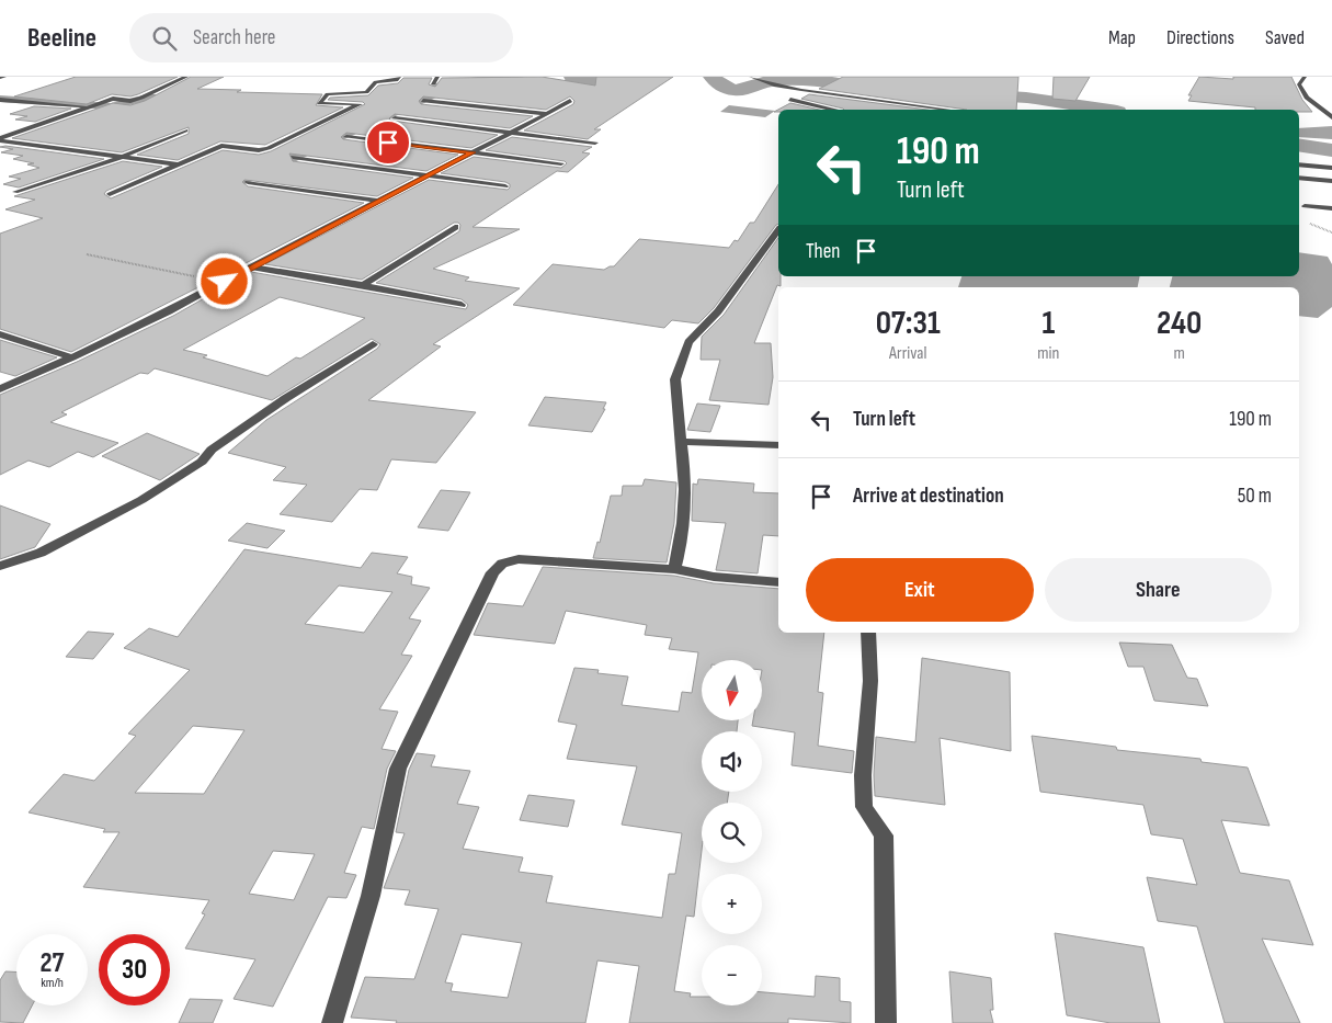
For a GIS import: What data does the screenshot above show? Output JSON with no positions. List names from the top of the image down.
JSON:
{
  "north": "bottom",
  "page": {
    "header": "Beeline",
    "search": "Search here",
    "nav": ["Map", "Directions", "Saved"],
    "turn": ["190 m", "Turn left"],
    "then": "Then",
    "eta": [
      "07:31",
      "Arrival",
      "1",
      "min",
      "240",
      "m"
    ],
    "list": [
      {
        "name": "Turn left",
        "value": "190 m"
      },
      {
        "name": "Arrive at destination",
        "value": "50 m"
      }
    ],
    "buttons": ["Exit", "Share"],
    "map_buttons": ["+", "−"],
    "speed": "27 km/h",
    "limit": "30"
  }
}
